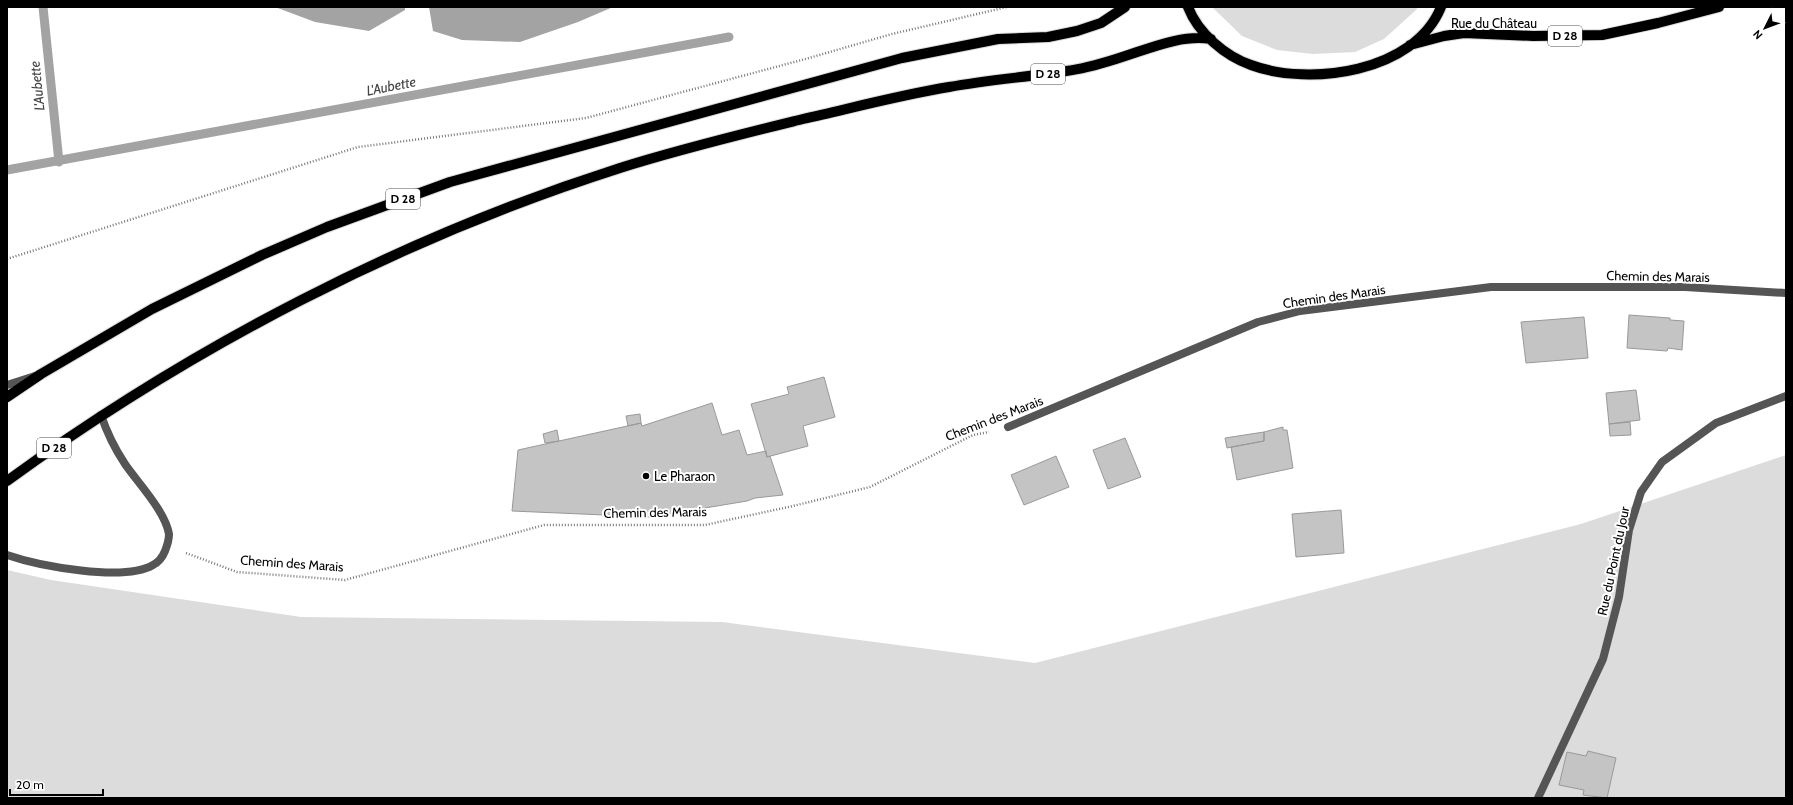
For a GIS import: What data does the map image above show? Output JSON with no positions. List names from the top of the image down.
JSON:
{
  "streets": {
    "main road": ["Rue du Château", "D 28"],
    "street": ["Chemin des Marais", "Rue du Point du Jour"]
  },
  "water": ["L'Aubette"],
  "places": ["Le Pharaon"],
  "scale_bar": "20 m",
  "north": "bottom left"
}
